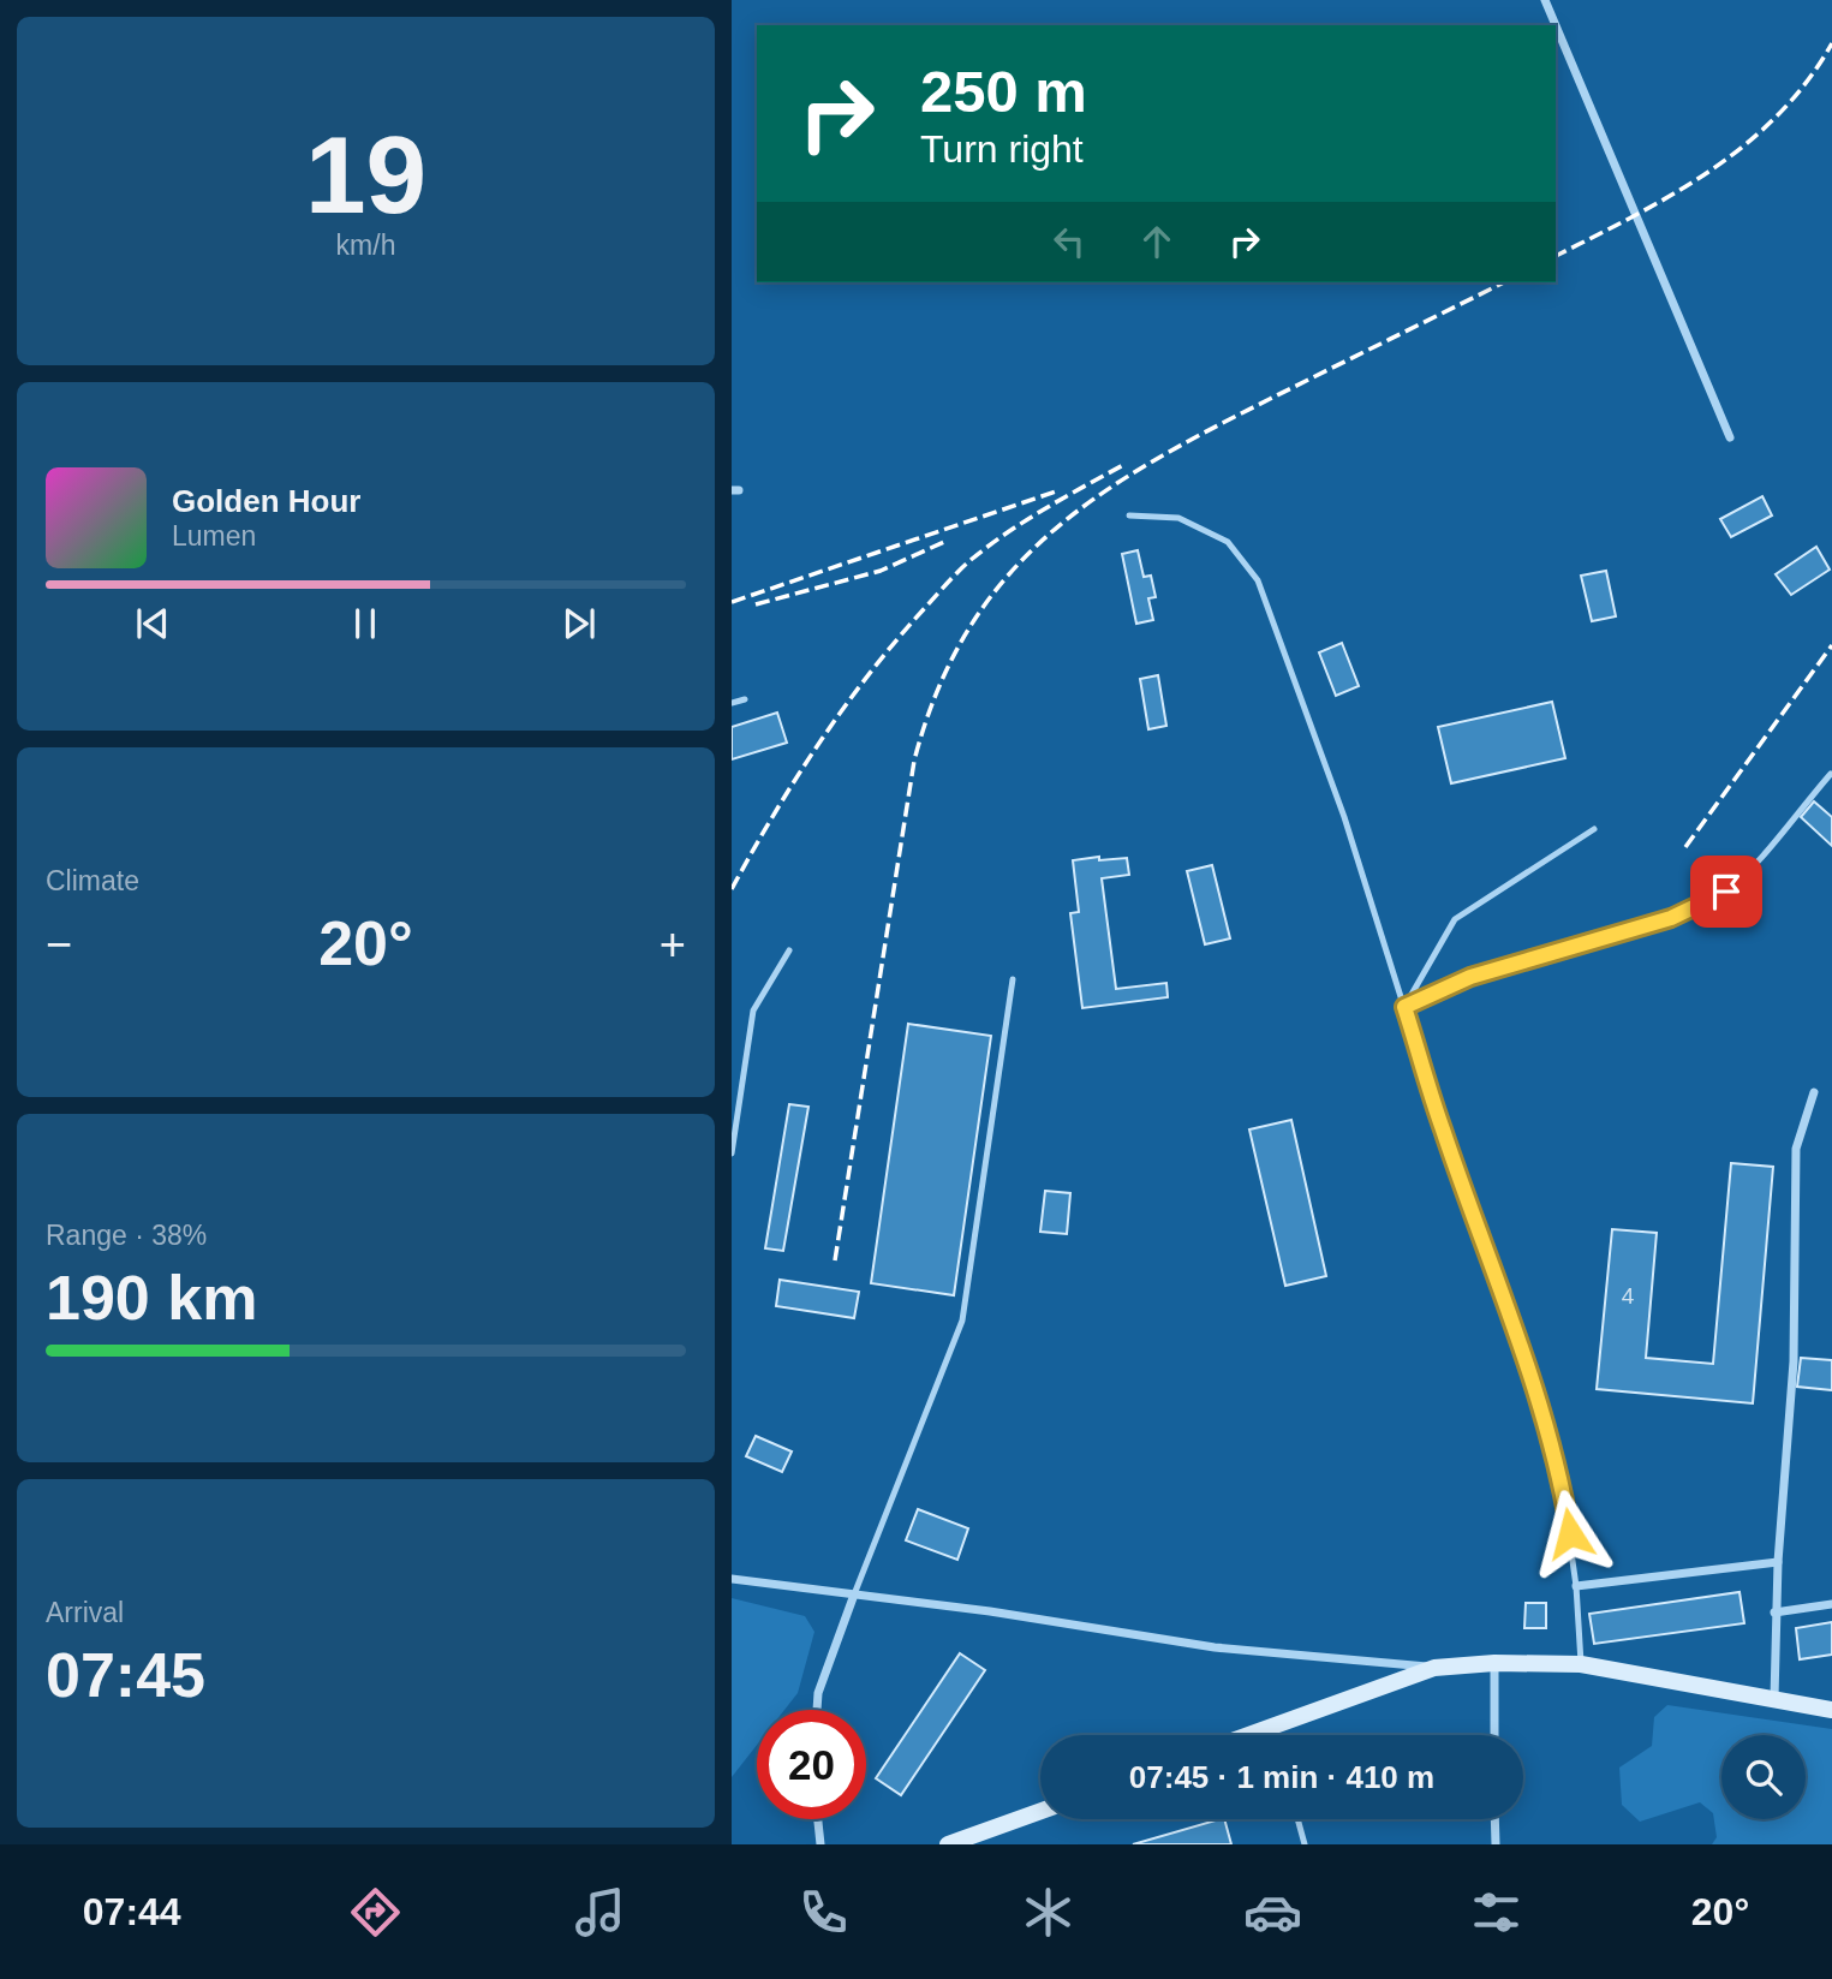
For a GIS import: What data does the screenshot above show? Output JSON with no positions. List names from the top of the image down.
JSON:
{
  "house_numbers": ["4"],
  "page": {
    "tile": [
      ["19", "km/h"],
      "Climate",
      ["Range · 38%", "190 km"],
      ["Arrival", "07:45"]
    ],
    "turn": ["250 m", "Turn right"],
    "song": ["Golden Hour", "Lumen"],
    "heat": ["−", "20°", "+"],
    "limit": "20",
    "trip": "07:45 · 1 min · 410 m",
    "tabs": ["07:44", "20°"]
  }
}
